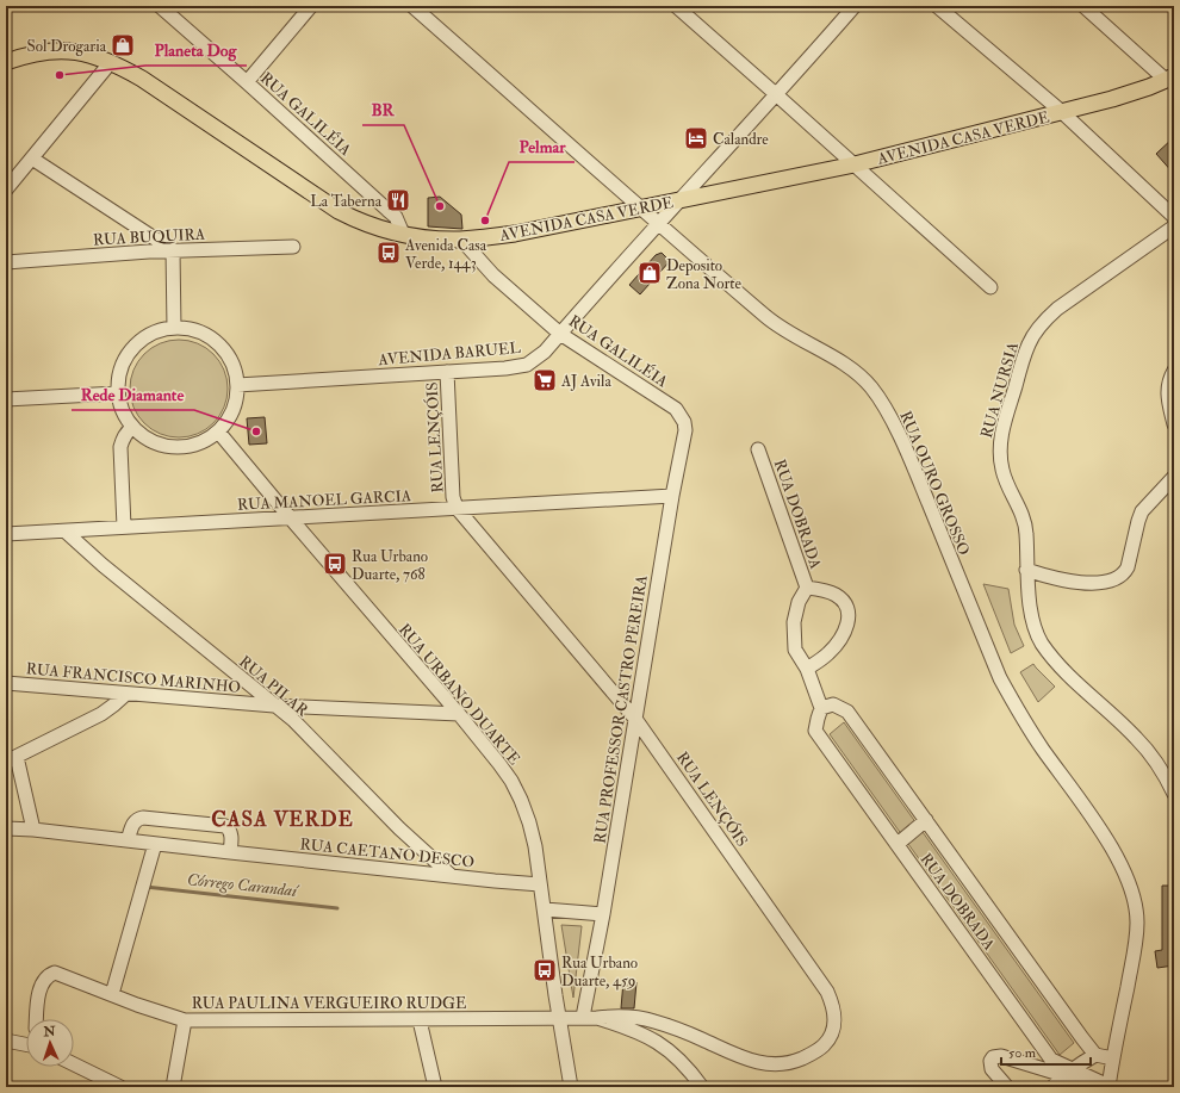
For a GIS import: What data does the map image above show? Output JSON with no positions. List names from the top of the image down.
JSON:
{
  "streets": {
    "main road": ["AVENIDA CASA VERDE"],
    "street": [
      "RUA GALILÉIA",
      "RUA BUQUIRA",
      "AVENIDA BARUEL",
      "RUA NURSIA",
      "RUA LENÇÓIS",
      "RUA OURO GROSSO",
      "RUA MANOEL GARCIA",
      "RUA DOBRADA",
      "RUA FRANCISCO MARINHO",
      "RUA PILAR",
      "RUA URBANO DUARTE",
      "RUA PROFESSOR CASTRO PEREIRA",
      "RUA CAETANO DESCO",
      "RUA PAULINA VERGUEIRO RUDGE"
    ]
  },
  "crossings": [
    ["RUA GALILÉIA", "AVENIDA CASA VERDE"],
    ["RUA GALILÉIA", "AVENIDA BARUEL"],
    ["RUA GALILÉIA", "RUA PROFESSOR CASTRO PEREIRA"],
    ["AVENIDA CASA VERDE", "AVENIDA BARUEL"],
    ["AVENIDA CASA VERDE", "RUA OURO GROSSO"],
    ["AVENIDA BARUEL", "RUA LENÇÓIS"],
    ["AVENIDA BARUEL", "RUA OURO GROSSO"],
    ["AVENIDA BARUEL", "RUA URBANO DUARTE"],
    ["RUA LENÇÓIS", "RUA MANOEL GARCIA"],
    ["RUA LENÇÓIS", "RUA PROFESSOR CASTRO PEREIRA"],
    ["RUA LENÇÓIS", "RUA PAULINA VERGUEIRO RUDGE"],
    ["RUA OURO GROSSO", "RUA DOBRADA"],
    ["RUA MANOEL GARCIA", "RUA PILAR"],
    ["RUA MANOEL GARCIA", "RUA URBANO DUARTE"],
    ["RUA MANOEL GARCIA", "RUA PROFESSOR CASTRO PEREIRA"],
    ["RUA FRANCISCO MARINHO", "RUA PILAR"],
    ["RUA FRANCISCO MARINHO", "RUA URBANO DUARTE"],
    ["RUA PILAR", "RUA CAETANO DESCO"],
    ["RUA URBANO DUARTE", "RUA CAETANO DESCO"],
    ["RUA URBANO DUARTE", "RUA PAULINA VERGUEIRO RUDGE"],
    ["RUA PROFESSOR CASTRO PEREIRA", "RUA PAULINA VERGUEIRO RUDGE"]
  ],
  "districts": ["CASA VERDE"],
  "water": ["Córrego Carandaí"],
  "places": {
    "shop": ["Sol Drogaria", "Deposito Zona Norte"],
    "other": [
      "Planeta Dog",
      "BR",
      "Pelmar",
      "Rede Diamante"
    ],
    "hotel": ["Calandre"],
    "restaurant": ["La Taberna"],
    "bus stop": ["Avenida Casa Verde, 1443", "Rua Urbano Duarte, 768", "Rua Urbano Duarte, 459"],
    "supermarket": ["AJ Avila"]
  },
  "scale_bar": "50 m",
  "north": "top"
}
